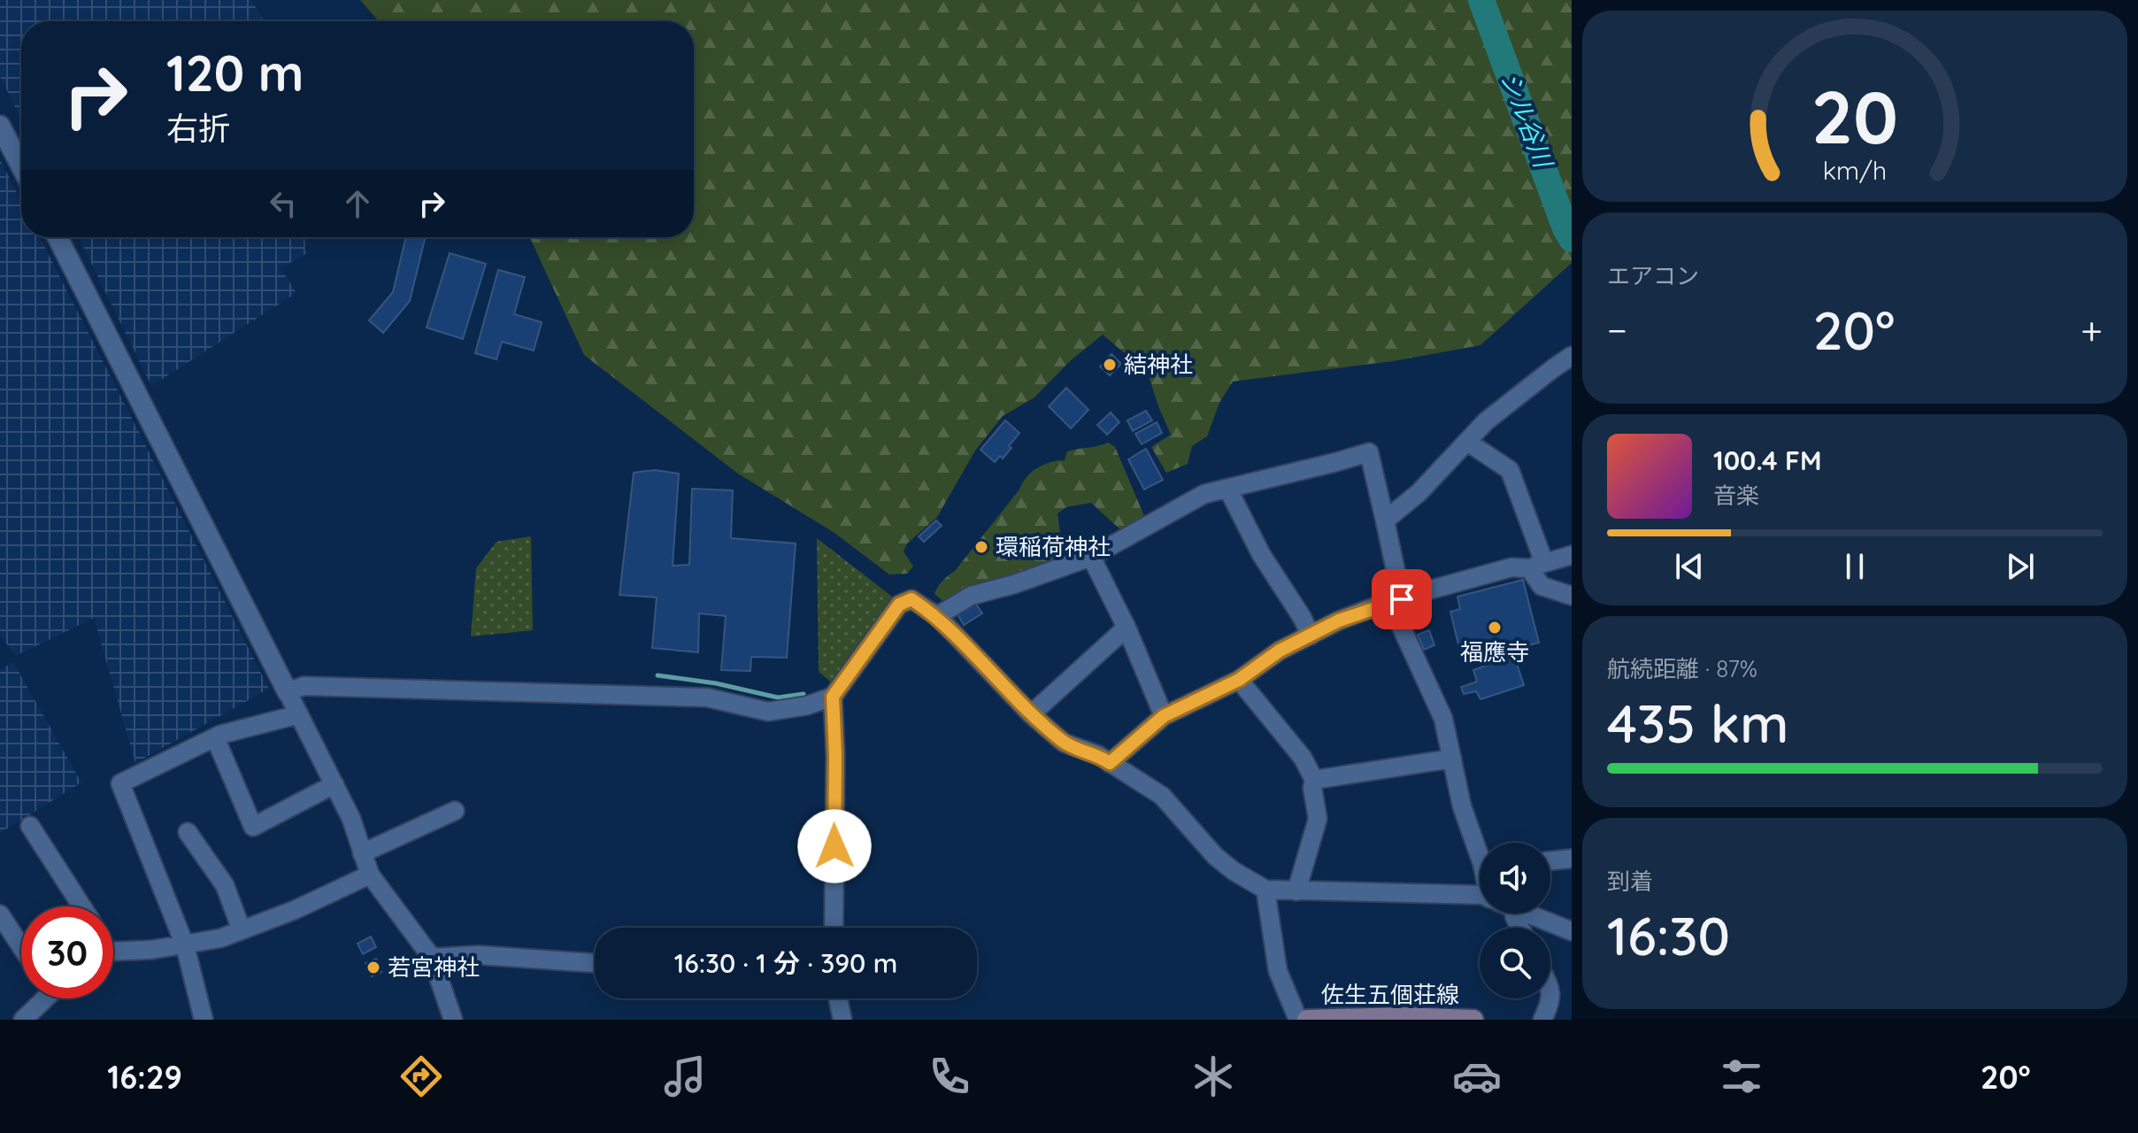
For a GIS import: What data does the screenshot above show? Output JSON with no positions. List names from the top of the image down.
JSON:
{
  "streets": {
    "main road": ["佐生五個荘線"]
  },
  "water": ["シル谷川"],
  "places": [
    "結神社",
    "環稲荷神社",
    "福應寺",
    "若宮神社"
  ],
  "page": {
    "turn": ["120 m", "右折"],
    "tile": [
      "エアコン",
      ["航続距離 · 87%", "435 km"],
      ["到着", "16:30"]
    ],
    "heat": ["−", "20°", "+"],
    "song": ["100.4 FM", "音楽"],
    "limit": "30",
    "trip": "16:30 · 1 分 · 390 m",
    "tabs": ["16:29", "20°"],
    "gauge": ["20", "km/h"]
  }
}
